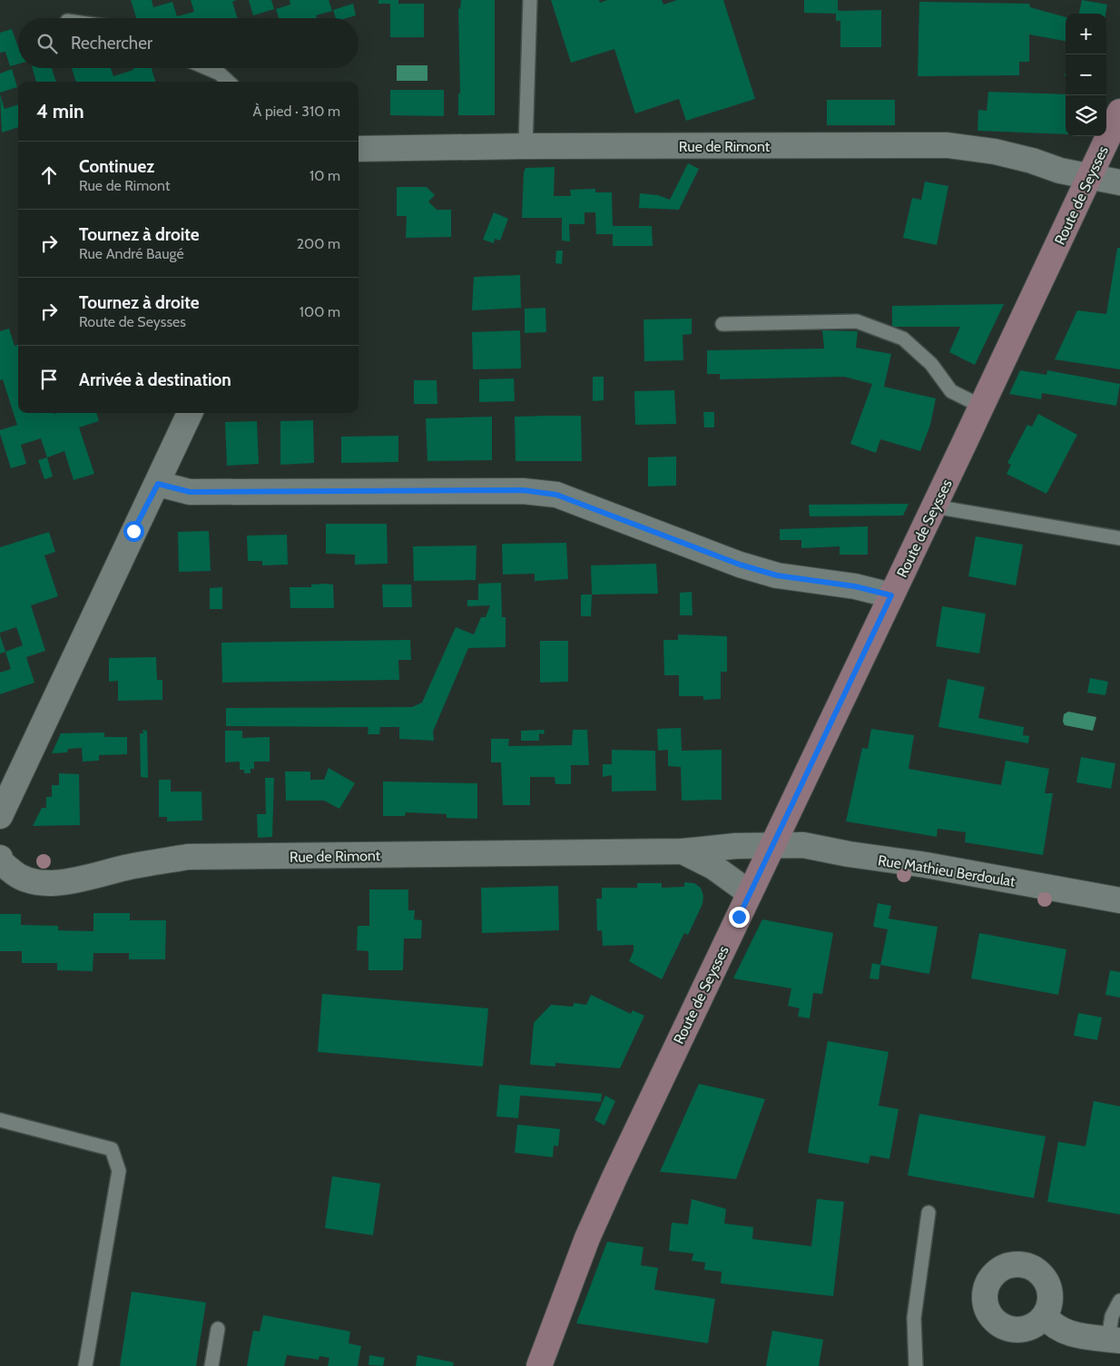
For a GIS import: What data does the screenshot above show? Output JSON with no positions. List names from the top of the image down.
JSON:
{
  "streets": {
    "main road": ["Route de Seysses"],
    "street": ["Rue de Rimont", "Rue Mathieu Berdoulat"]
  },
  "crossings": [
    ["Rue de Rimont", "Route de Seysses"],
    ["Rue de Rimont", "Rue Mathieu Berdoulat"],
    ["Route de Seysses", "Rue Mathieu Berdoulat"]
  ],
  "page": {
    "map_buttons": ["+", "−"],
    "search": "Rechercher",
    "heading": ["4 min", "À pied · 310 m"],
    "list": [
      ["Continuez", "Rue de Rimont", "10 m"],
      ["Tournez à droite", "Rue André Baugé", "200 m"],
      ["Tournez à droite", "Route de Seysses", "100 m"],
      "Arrivée à destination"
    ]
  }
}
